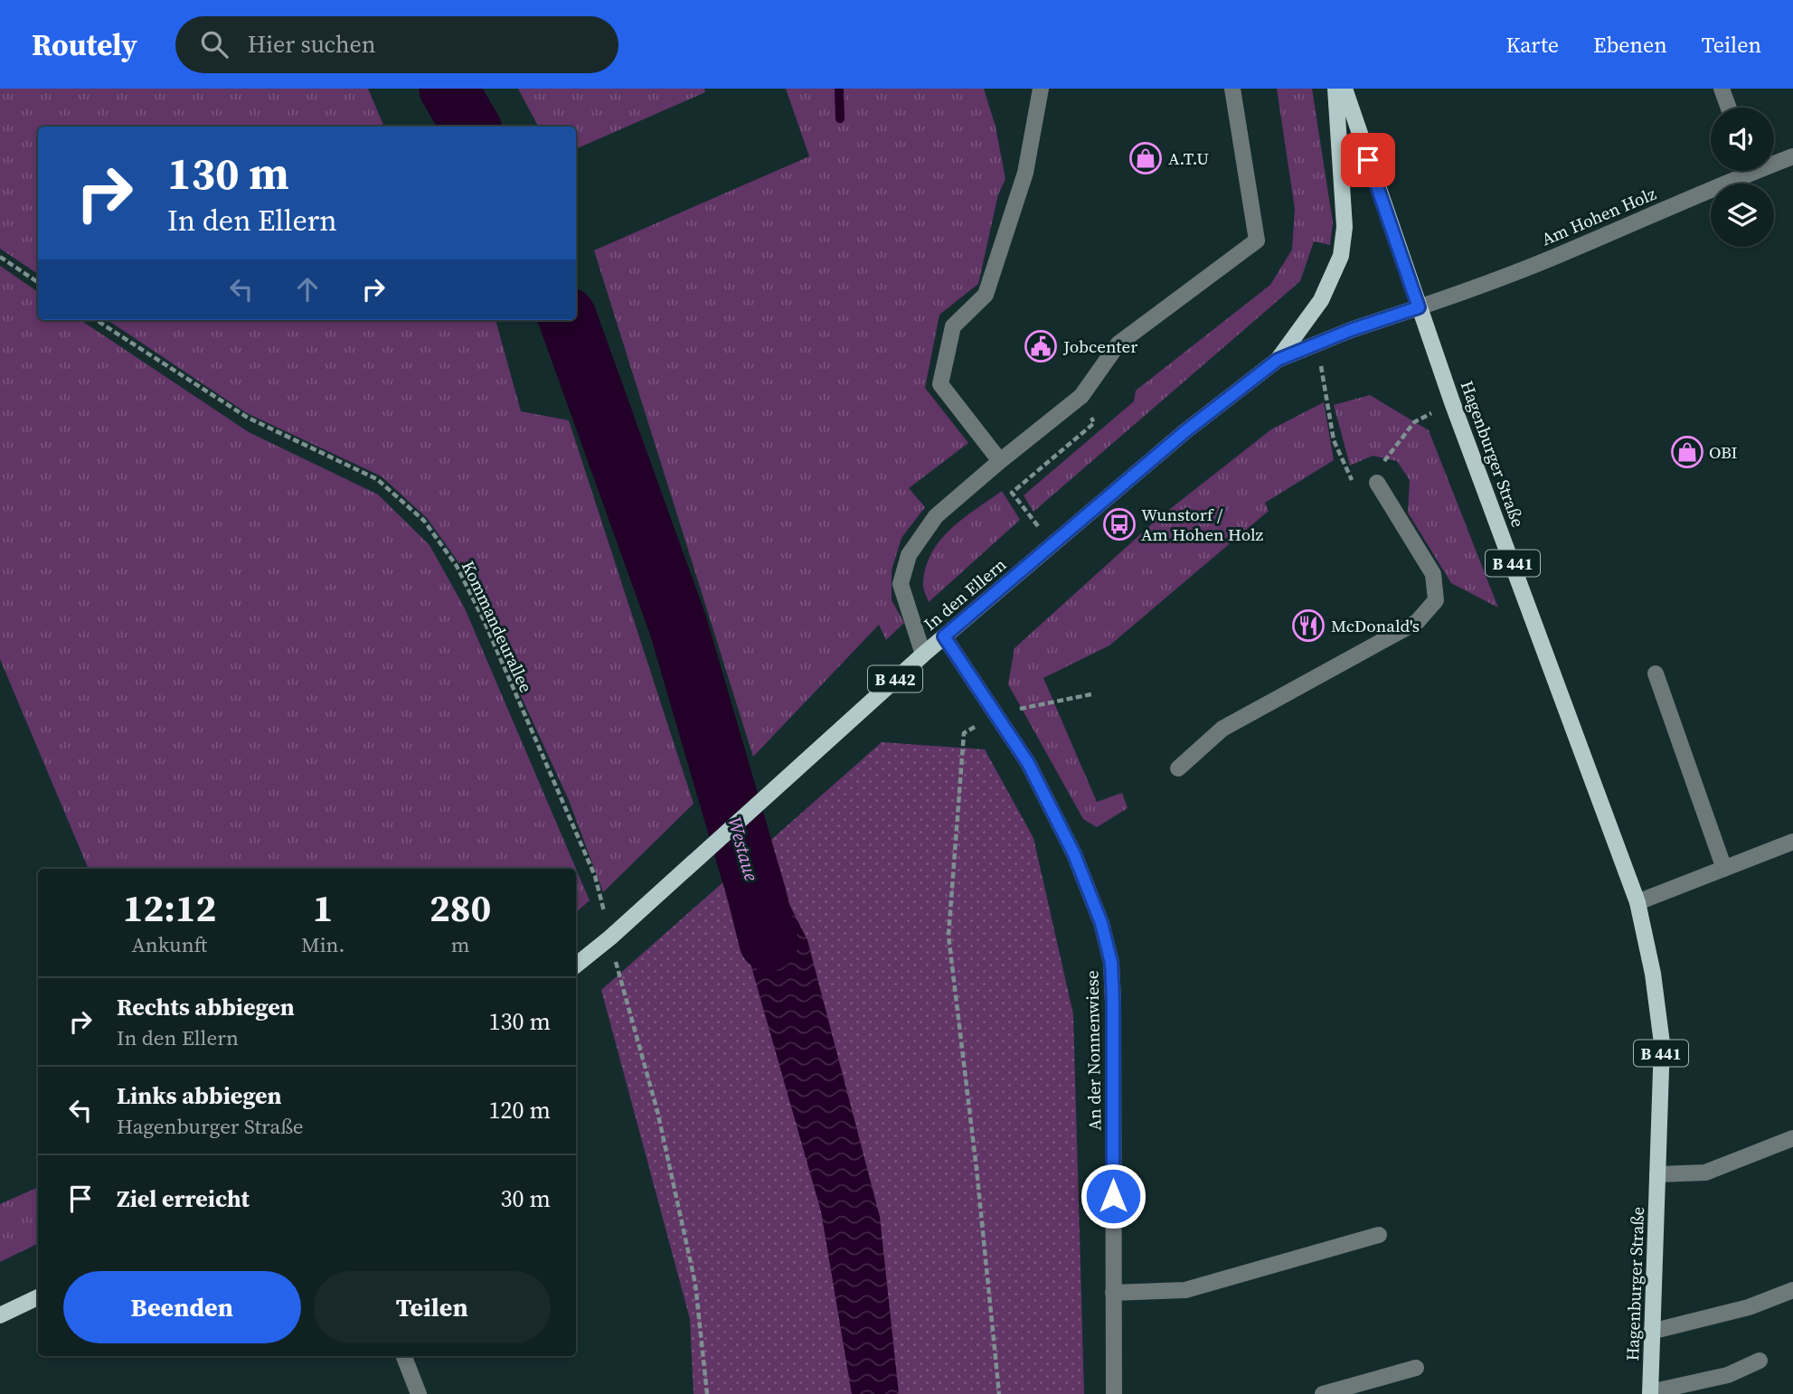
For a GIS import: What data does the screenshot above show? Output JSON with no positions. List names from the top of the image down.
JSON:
{
  "streets": {
    "main road": [
      "Hagenburger Straße",
      "B 441",
      "In den Ellern",
      "B 442"
    ],
    "street": ["Am Hohen Holz", "An der Nonnenwiese"],
    "path": ["Kommandeurallee"]
  },
  "crossings": [
    ["Am Hohen Holz", "Hagenburger Straße"],
    ["Am Hohen Holz", "In den Ellern"],
    ["Hagenburger Straße", "In den Ellern"],
    ["In den Ellern", "Kommandeurallee"],
    ["In den Ellern", "An der Nonnenwiese"]
  ],
  "water": ["Westaue"],
  "places": {
    "shop": ["A.T.U", "OBI"],
    "public building": ["Jobcenter"],
    "bus stop": ["Wunstorf / Am Hohen Holz"],
    "restaurant": ["McDonald's"]
  },
  "page": {
    "header": "Routely",
    "search": "Hier suchen",
    "nav": ["Karte", "Ebenen", "Teilen"],
    "turn": ["130 m", "In den Ellern"],
    "eta": [
      "12:12",
      "Ankunft",
      "1",
      "Min.",
      "280",
      "m"
    ],
    "list": [
      {
        "name": "Rechts abbiegen",
        "note": "In den Ellern",
        "value": "130 m"
      },
      {
        "name": "Links abbiegen",
        "note": "Hagenburger Straße",
        "value": "120 m"
      },
      {
        "name": "Ziel erreicht",
        "value": "30 m"
      }
    ],
    "buttons": ["Beenden", "Teilen"]
  }
}
